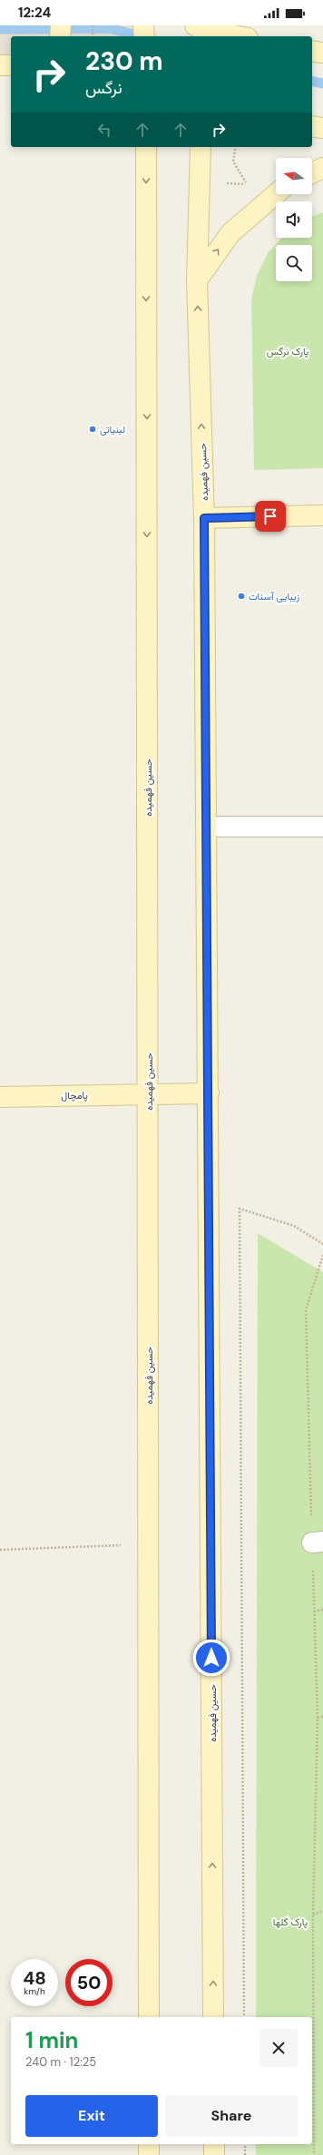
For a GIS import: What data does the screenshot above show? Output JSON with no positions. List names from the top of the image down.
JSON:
{
  "streets": {
    "main road": ["حسین فهمیده", "پامچال"]
  },
  "crossings": [
    ["حسین فهمیده", "پامچال"]
  ],
  "parks": ["پارک نرگس", "پارک گلها"],
  "places": ["لبنیاتی", "زیبایی آسنات"],
  "north": "left",
  "page": {
    "status": "12:24",
    "turn": ["230 m", "نرگس"],
    "speed": "48 km/h",
    "limit": "50",
    "heading": ["1 min", "240 m · 12:25"],
    "buttons": ["Exit", "Share"]
  }
}
